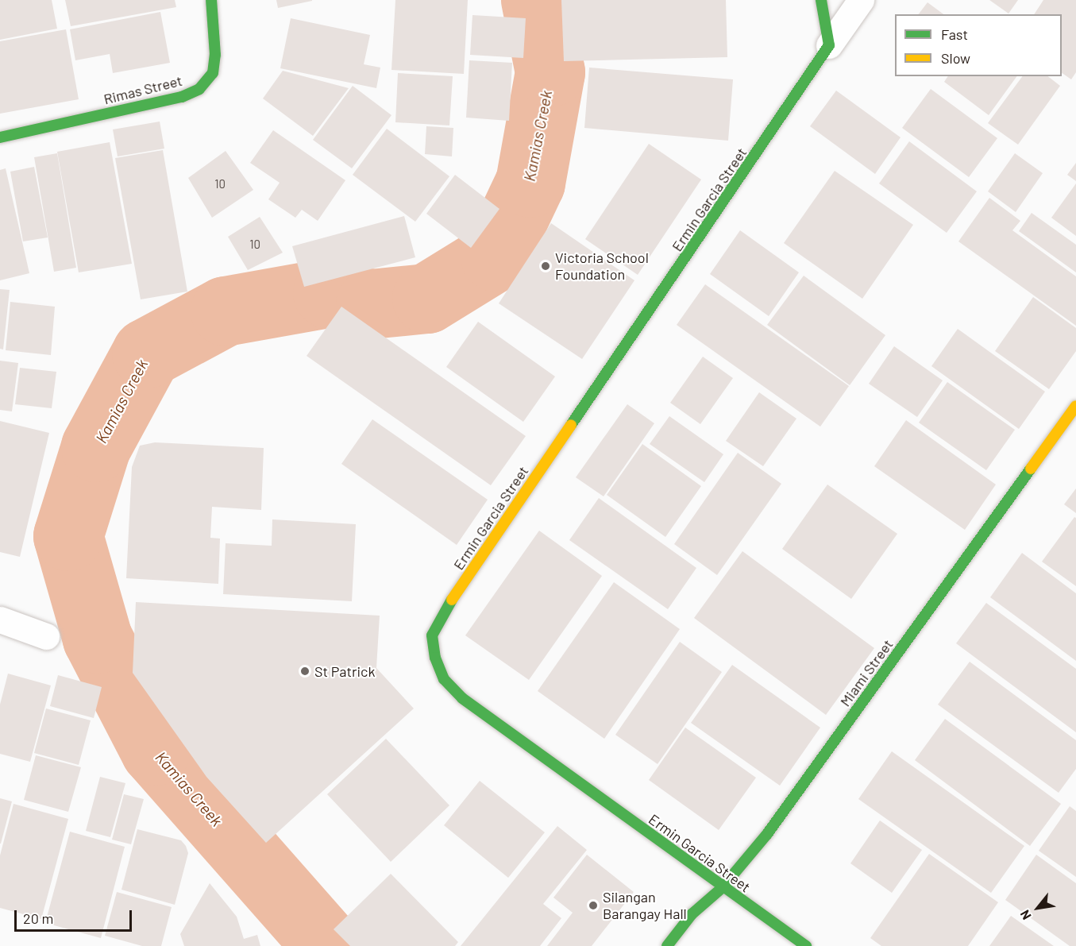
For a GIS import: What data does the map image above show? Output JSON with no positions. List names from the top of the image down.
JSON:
{
  "streets": {
    "street": ["Rimas Street", "Ermin Garcia Street", "Miami Street"]
  },
  "crossings": [
    ["Ermin Garcia Street", "Miami Street"]
  ],
  "water": ["Kamias Creek"],
  "places": ["Victoria School Foundation", "St Patrick", "Silangan Barangay Hall"],
  "house_numbers": ["10", "10"],
  "legend": ["Fast", "Slow"],
  "scale_bar": "20 m",
  "north": "bottom left"
}
